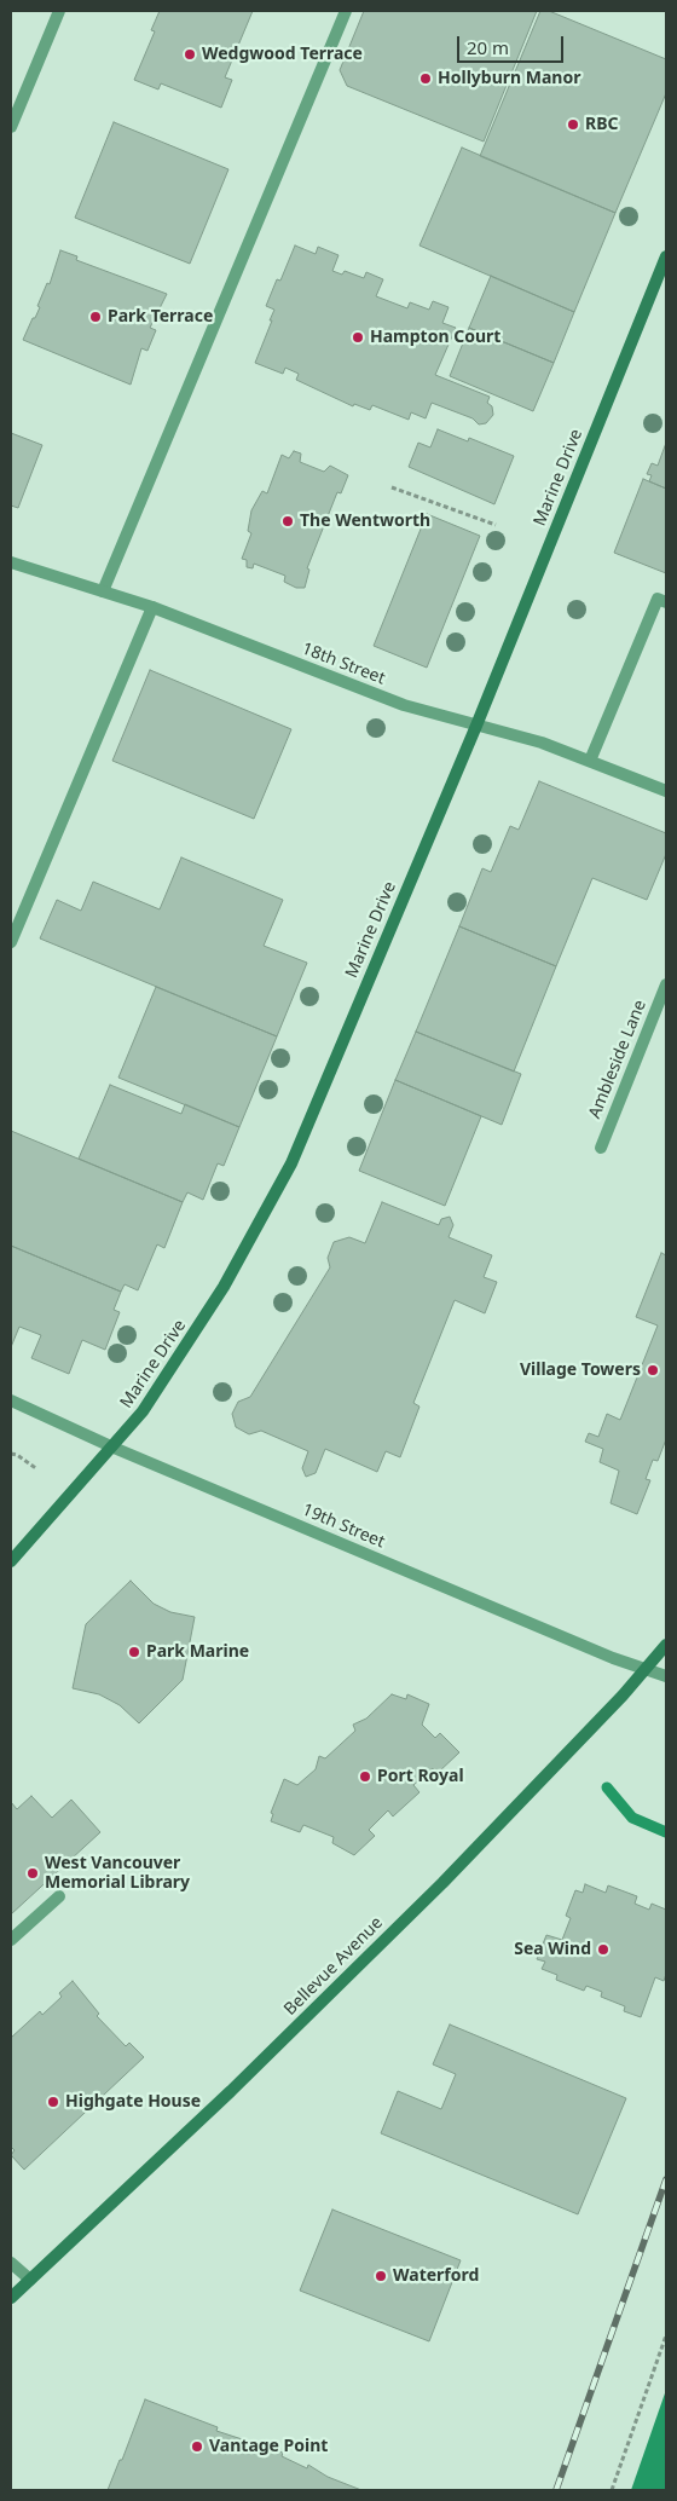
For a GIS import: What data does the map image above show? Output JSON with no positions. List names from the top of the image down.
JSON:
{
  "streets": {
    "main road": ["Marine Drive", "Bellevue Avenue"],
    "street": ["18th Street", "Ambleside Lane", "19th Street"]
  },
  "crossings": [
    ["Marine Drive", "18th Street"],
    ["Marine Drive", "19th Street"],
    ["19th Street", "Bellevue Avenue"]
  ],
  "places": [
    "Wedgwood Terrace",
    "Hollyburn Manor",
    "RBC",
    "Park Terrace",
    "Hampton Court",
    "The Wentworth",
    "Village Towers",
    "Park Marine",
    "Port Royal",
    "West Vancouver Memorial Library",
    "Sea Wind",
    "Highgate House",
    "Waterford",
    "Vantage Point"
  ],
  "scale_bar": "20 m"
}
